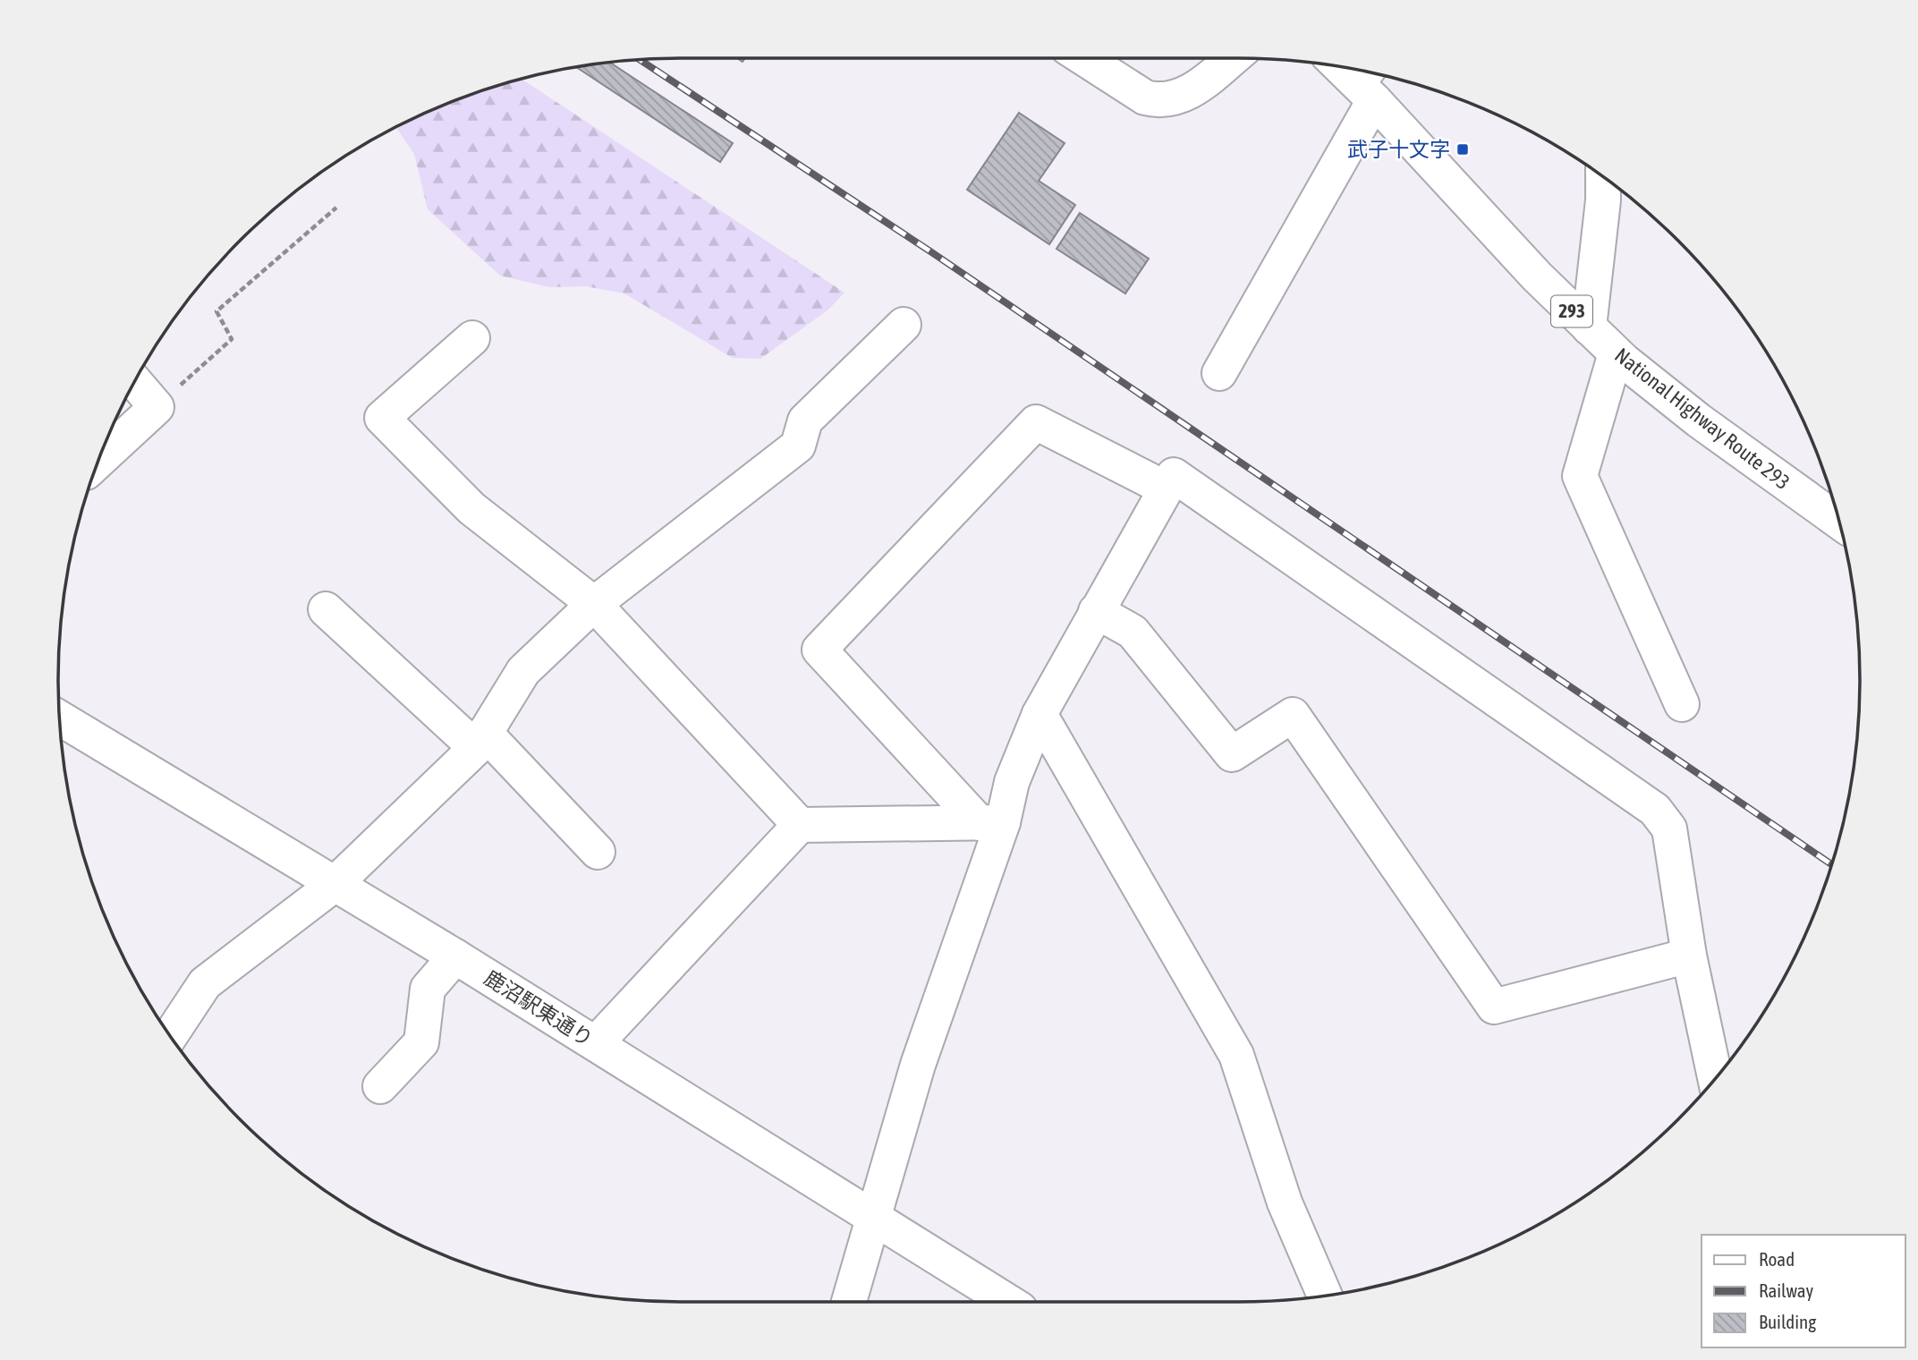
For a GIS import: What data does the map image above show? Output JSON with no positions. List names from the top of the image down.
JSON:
{
  "streets": {
    "main road": ["293", "National Highway Route 293", "鹿沼駅東通り"]
  },
  "places": {
    "transit": ["武子十文字"]
  },
  "legend": ["Road", "Railway", "Building"]
}
